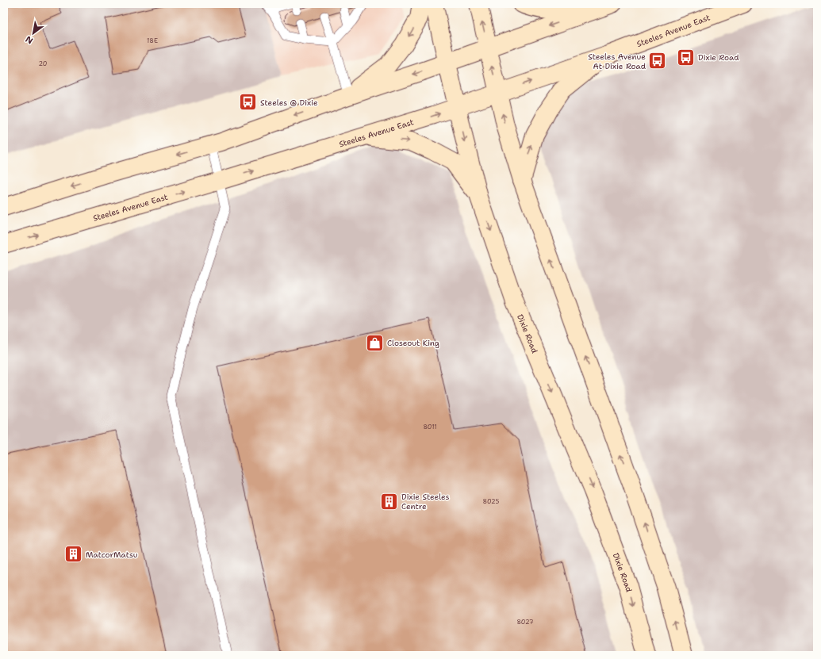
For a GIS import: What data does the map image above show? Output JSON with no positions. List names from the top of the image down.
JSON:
{
  "streets": {
    "main road": ["Steeles Avenue East", "Dixie Road"]
  },
  "crossings": [
    ["Steeles Avenue East", "Dixie Road"]
  ],
  "places": {
    "bus stop": ["Dixie Road", "Steeles Avenue At Dixie Road", "Steeles @ Dixie"],
    "shop": ["Closeout King"],
    "building": ["Dixie Steeles Centre", "MatcorMatsu"]
  },
  "house_numbers": [
    "18E",
    "20",
    "8011",
    "8025",
    "8027"
  ],
  "north": "bottom left"
}
